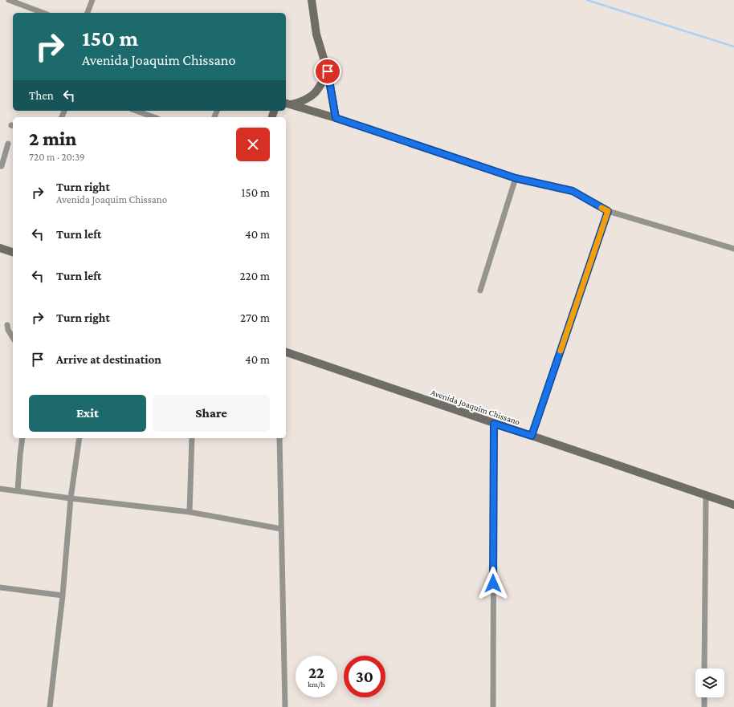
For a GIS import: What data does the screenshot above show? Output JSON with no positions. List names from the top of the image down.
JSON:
{
  "streets": {
    "street": ["Avenida Joaquim Chissano"]
  },
  "page": {
    "turn": ["150 m", "Avenida Joaquim Chissano"],
    "then": "Then",
    "heading": ["2 min", "720 m · 20:39"],
    "list": [
      {
        "name": "Turn right",
        "note": "Avenida Joaquim Chissano",
        "value": "150 m"
      },
      {
        "name": "Turn left",
        "value": "40 m"
      },
      {
        "name": "Turn left",
        "value": "220 m"
      },
      {
        "name": "Turn right",
        "value": "270 m"
      },
      {
        "name": "Arrive at destination",
        "value": "40 m"
      }
    ],
    "buttons": ["Exit", "Share"],
    "speed": "22 km/h",
    "limit": "30"
  }
}
